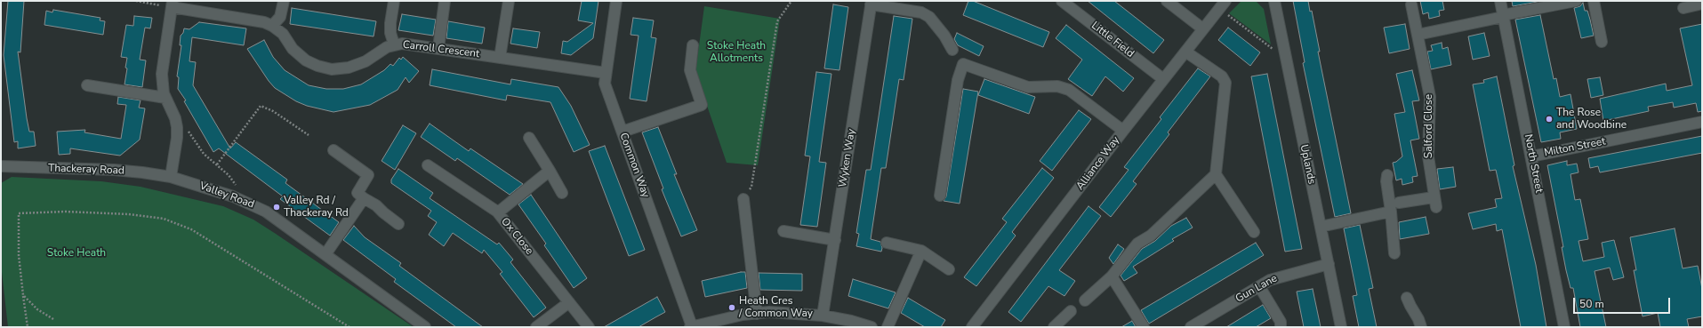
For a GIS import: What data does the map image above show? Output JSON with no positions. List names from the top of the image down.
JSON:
{
  "streets": {
    "street": [
      "Little Field",
      "Carroll Crescent",
      "Salford Close",
      "Milton Street",
      "Wyken Way",
      "Alliance Way",
      "North Street",
      "Uplands",
      "Common Way",
      "Thackeray Road",
      "Valley Road",
      "Ox Close",
      "Gun Lane"
    ]
  },
  "crossings": [
    ["Little Field", "Alliance Way"],
    ["Carroll Crescent", "Common Way"],
    ["Milton Street", "North Street"],
    ["Uplands", "Gun Lane"],
    ["Thackeray Road", "Valley Road"]
  ],
  "parks": ["Stoke Heath Allotments", "Stoke Heath"],
  "places": ["The Rose and Woodbine", "Valley Rd / Thackeray Rd", "Heath Cres / Common Way"],
  "scale_bar": "50 m"
}
